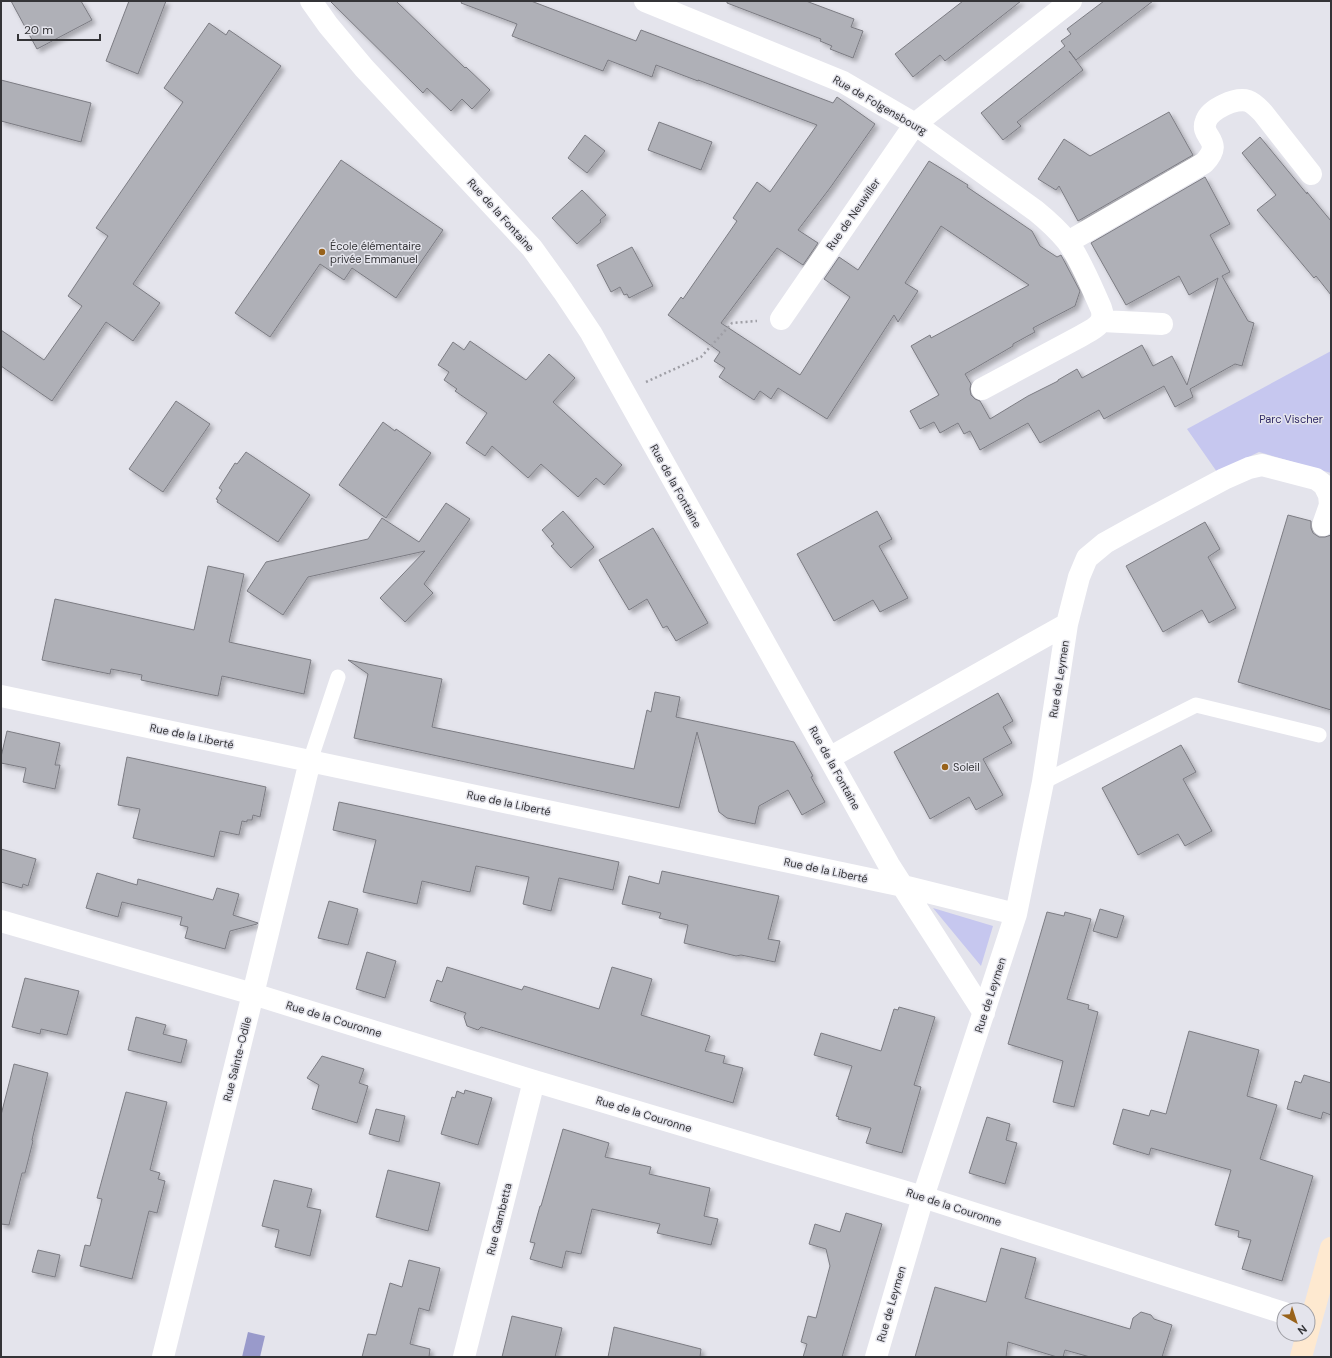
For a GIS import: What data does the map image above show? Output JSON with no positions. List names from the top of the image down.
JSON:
{
  "streets": {
    "street": [
      "Rue de Folgensbourg",
      "Rue de Neuwiller",
      "Rue de la Fontaine",
      "Rue de Leymen",
      "Rue de la Liberté",
      "Rue de la Couronne",
      "Rue Sainte-Odile",
      "Rue Gambetta"
    ]
  },
  "crossings": [
    ["Rue de Folgensbourg", "Rue de Neuwiller"],
    ["Rue de la Fontaine", "Rue de Leymen"],
    ["Rue de la Fontaine", "Rue de la Liberté"],
    ["Rue de Leymen", "Rue de la Liberté"],
    ["Rue de Leymen", "Rue de la Couronne"],
    ["Rue de la Liberté", "Rue Sainte-Odile"],
    ["Rue de la Couronne", "Rue Sainte-Odile"],
    ["Rue de la Couronne", "Rue Gambetta"]
  ],
  "parks": ["Parc Vischer"],
  "places": ["École élémentaire privée Emmanuel", "Soleil"],
  "scale_bar": "20 m",
  "north": "bottom right"
}
